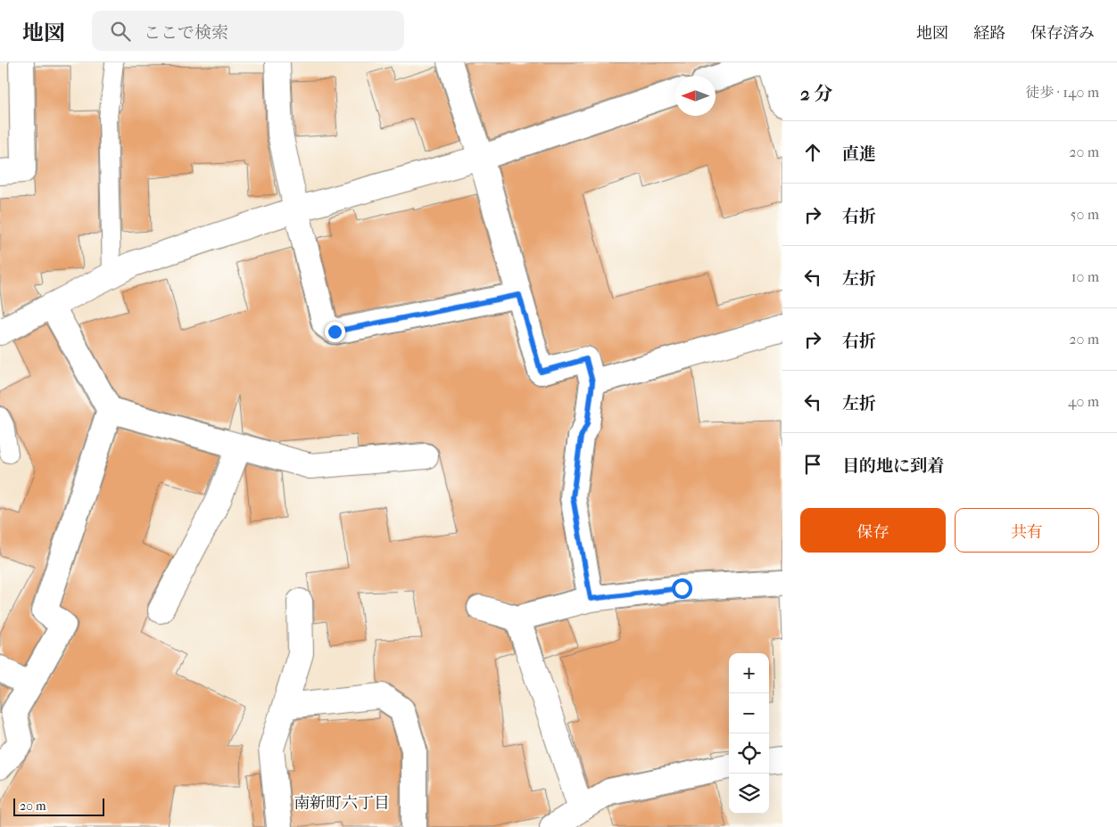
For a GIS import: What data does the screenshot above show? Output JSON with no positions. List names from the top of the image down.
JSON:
{
  "districts": ["南新町六丁目"],
  "scale_bar": "20 m",
  "north": "left",
  "page": {
    "header": "地図",
    "search": "ここで検索",
    "nav": ["地図", "経路", "保存済み"],
    "heading": ["2 分", "徒歩 · 140 m"],
    "list": [
      ["直進", "20 m"],
      ["右折", "50 m"],
      ["左折", "10 m"],
      ["右折", "20 m"],
      ["左折", "40 m"],
      "目的地に到着"
    ],
    "buttons": ["保存", "共有"],
    "map_buttons": ["+", "−"],
    "scale": "20 m"
  }
}
